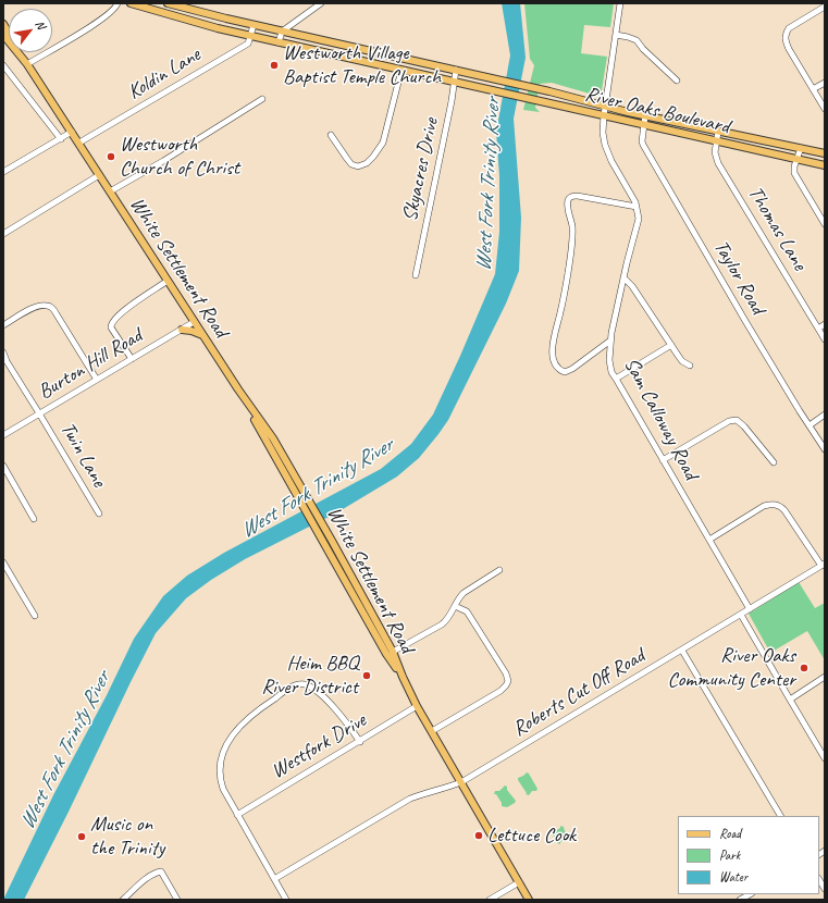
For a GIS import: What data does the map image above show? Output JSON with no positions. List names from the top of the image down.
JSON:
{
  "streets": {
    "main road": ["River Oaks Boulevard", "White Settlement Road"],
    "street": [
      "Koldin Lane",
      "Skyacres Drive",
      "Thomas Lane",
      "Taylor Road",
      "Burton Hill Road",
      "Sam Calloway Road",
      "Twin Lane",
      "Roberts Cut Off Road",
      "Westfork Drive"
    ]
  },
  "crossings": [
    ["Koldin Lane", "River Oaks Boulevard"],
    ["Koldin Lane", "White Settlement Road"],
    ["River Oaks Boulevard", "Skyacres Drive"],
    ["River Oaks Boulevard", "Thomas Lane"],
    ["River Oaks Boulevard", "Taylor Road"],
    ["River Oaks Boulevard", "Sam Calloway Road"],
    ["White Settlement Road", "Burton Hill Road"],
    ["White Settlement Road", "Roberts Cut Off Road"],
    ["White Settlement Road", "Westfork Drive"],
    ["Burton Hill Road", "Twin Lane"],
    ["Sam Calloway Road", "Roberts Cut Off Road"]
  ],
  "water": ["West Fork Trinity River"],
  "places": [
    "Westworth Village Baptist Temple Church",
    "Westworth Church of Christ",
    "River Oaks Community Center",
    "Heim BBQ River District",
    "Lettuce Cook",
    "Music on the Trinity"
  ],
  "legend": ["Road", "Park", "Water"],
  "north": "top right"
}
